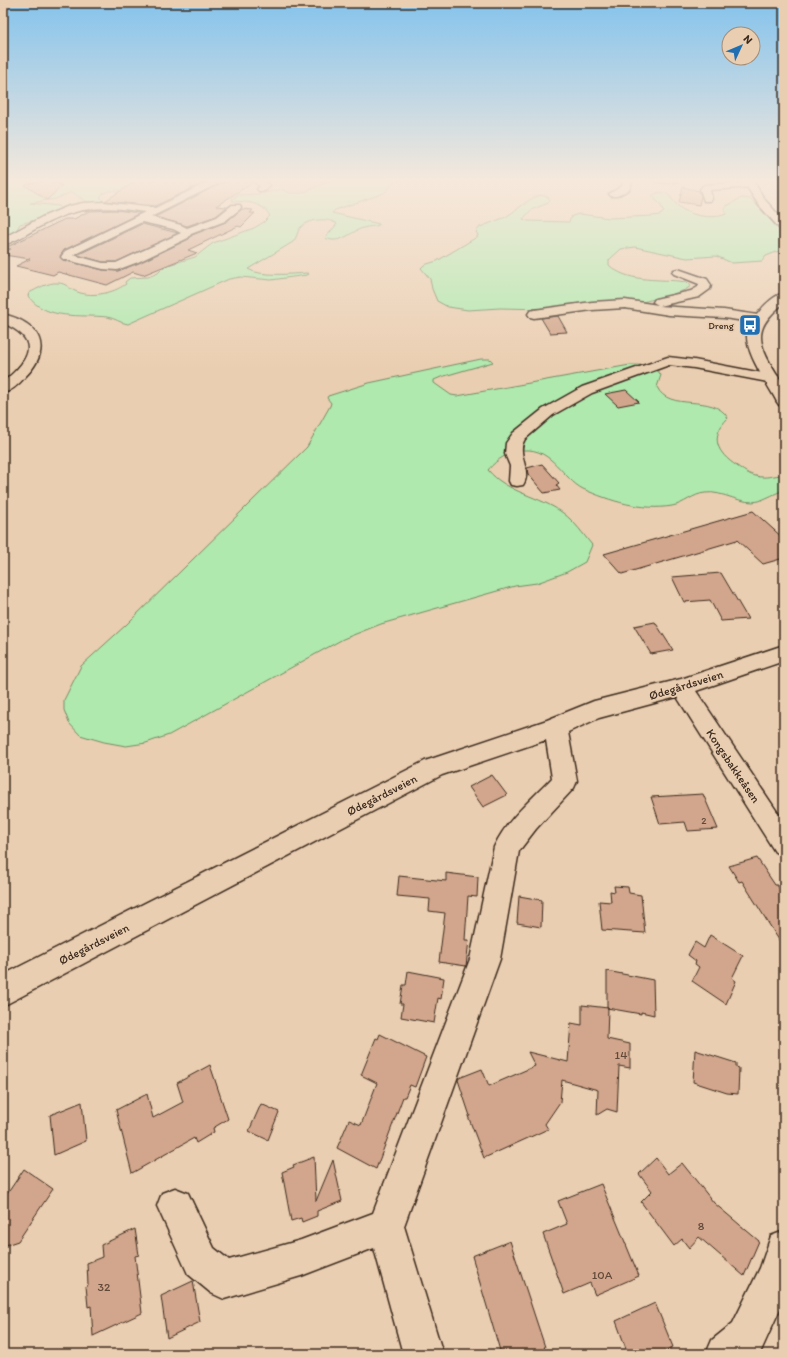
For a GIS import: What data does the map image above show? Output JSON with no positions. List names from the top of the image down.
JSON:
{
  "streets": {
    "street": ["Ødegårdsveien", "Kongsbakkeåsen"]
  },
  "crossings": [
    ["Ødegårdsveien", "Kongsbakkeåsen"]
  ],
  "places": {
    "bus stop": ["Dreng"]
  },
  "house_numbers": [
    "2",
    "14",
    "8",
    "10A",
    "32"
  ],
  "north": "top right"
}
